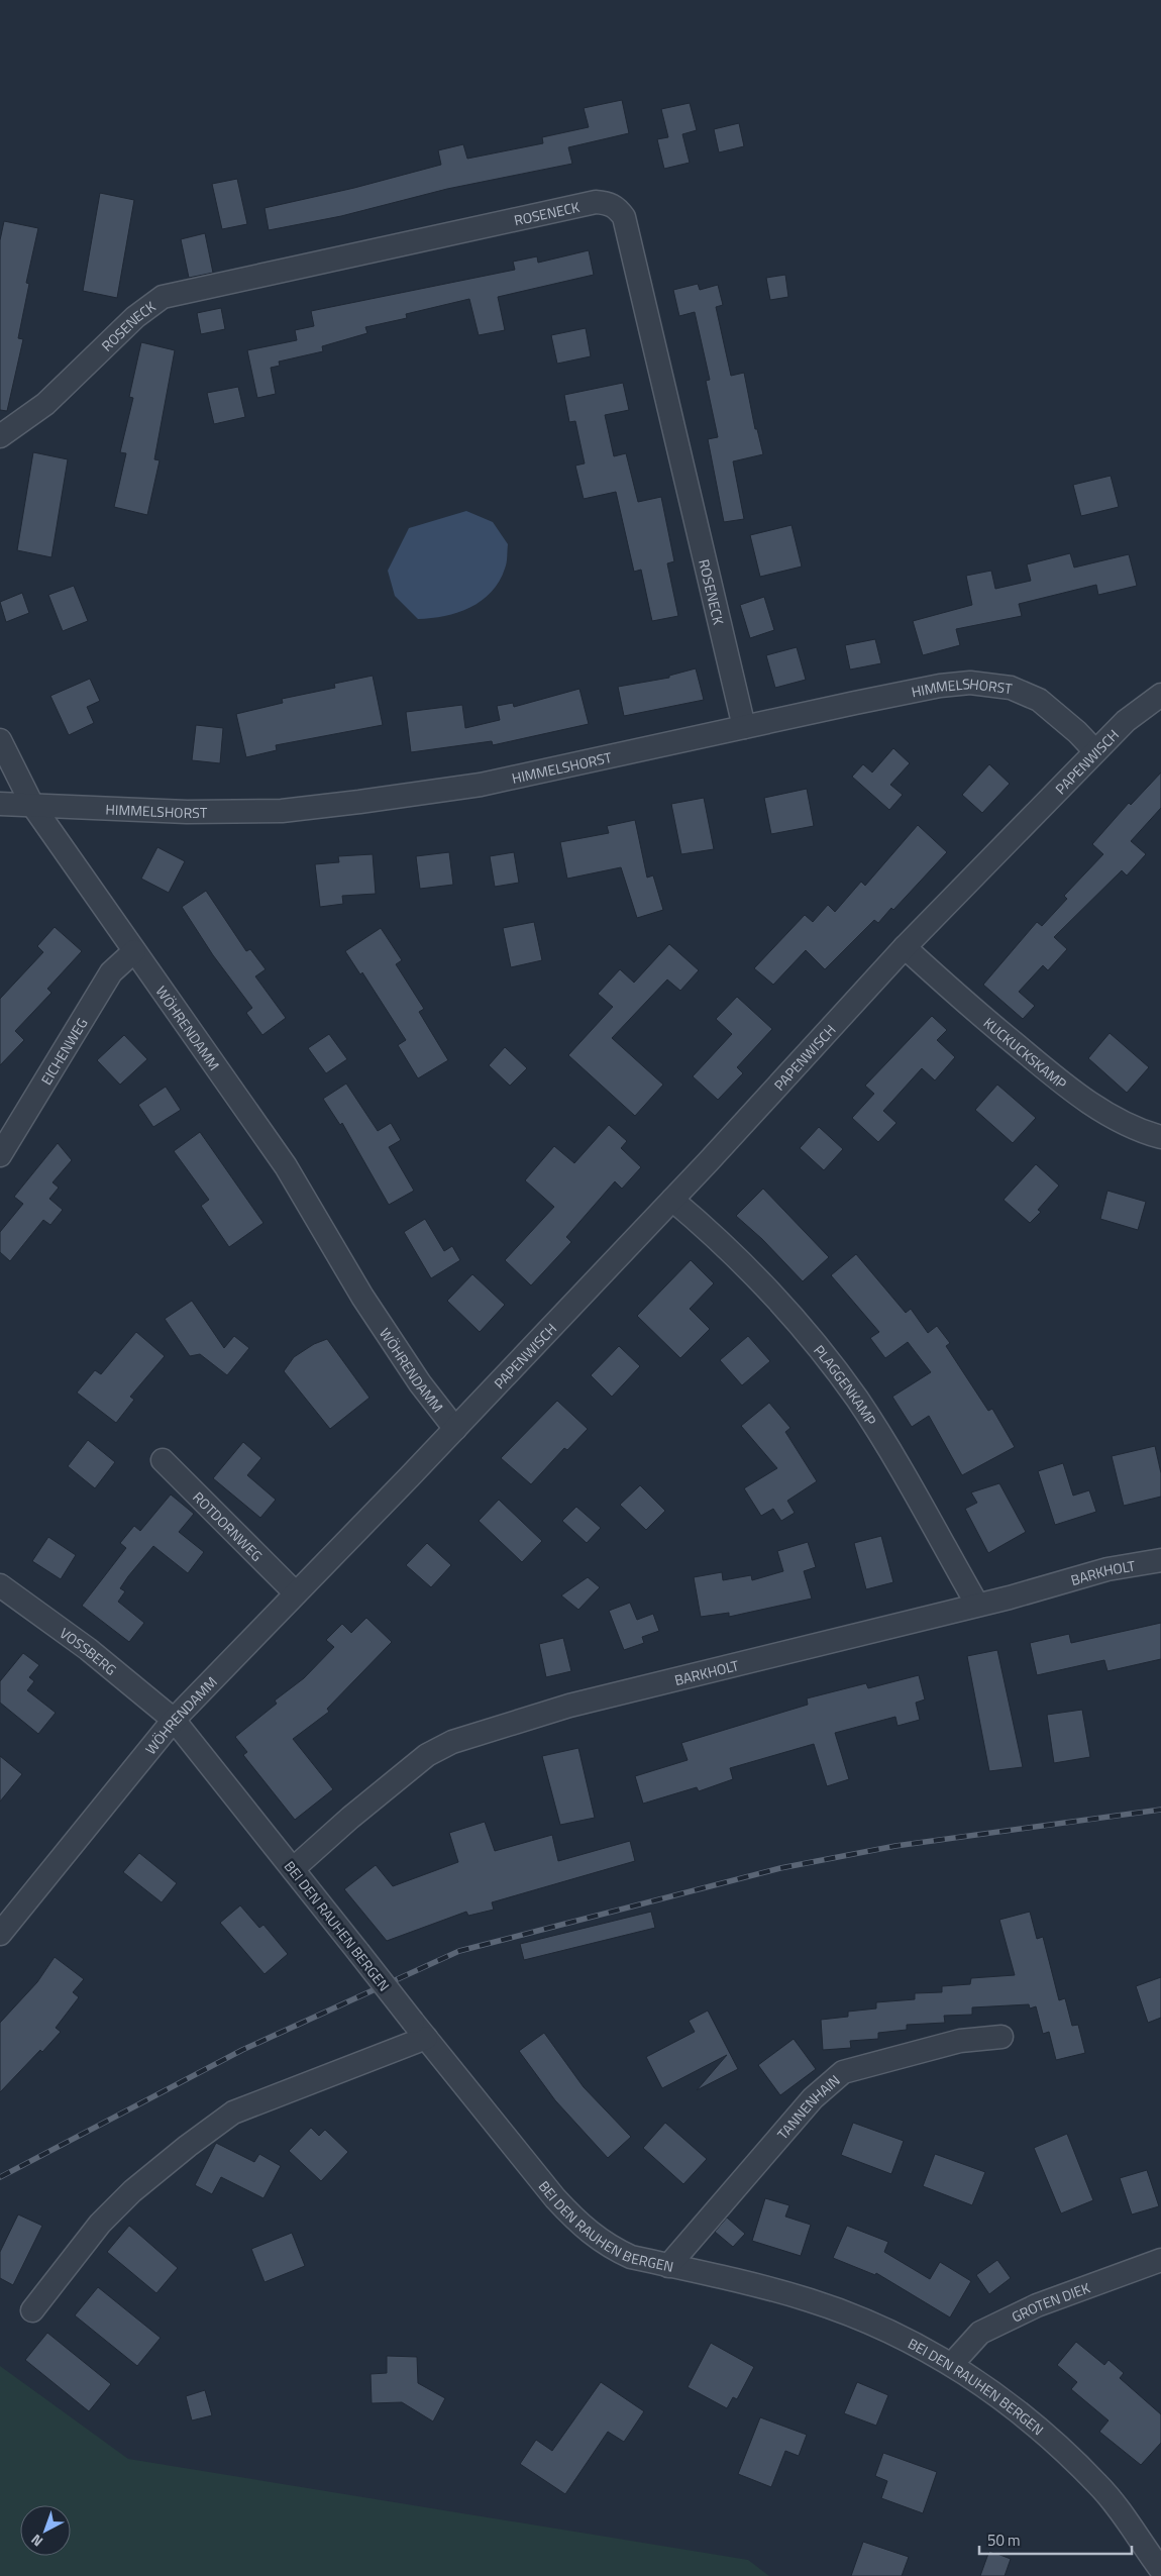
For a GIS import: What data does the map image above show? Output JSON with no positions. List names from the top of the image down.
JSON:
{
  "streets": {
    "street": [
      "ROSENECK",
      "HIMMELSHORST",
      "PAPENWISCH",
      "WÖHRENDAMM",
      "EICHENWEG",
      "KUCKUCKSKAMP",
      "PLAGGENKAMP",
      "ROTDORNWEG",
      "BARKHOLT",
      "VOSSBERG",
      "BEI DEN RAUHEN BERGEN",
      "TANNENHAIN",
      "GROTEN DIEK"
    ]
  },
  "crossings": [
    ["ROSENECK", "HIMMELSHORST"],
    ["HIMMELSHORST", "PAPENWISCH"],
    ["HIMMELSHORST", "WÖHRENDAMM"],
    ["PAPENWISCH", "WÖHRENDAMM"],
    ["PAPENWISCH", "KUCKUCKSKAMP"],
    ["PAPENWISCH", "PLAGGENKAMP"],
    ["WÖHRENDAMM", "EICHENWEG"],
    ["WÖHRENDAMM", "ROTDORNWEG"],
    ["WÖHRENDAMM", "VOSSBERG"],
    ["WÖHRENDAMM", "BEI DEN RAUHEN BERGEN"],
    ["PLAGGENKAMP", "BARKHOLT"],
    ["BARKHOLT", "BEI DEN RAUHEN BERGEN"],
    ["VOSSBERG", "BEI DEN RAUHEN BERGEN"],
    ["BEI DEN RAUHEN BERGEN", "TANNENHAIN"],
    ["BEI DEN RAUHEN BERGEN", "GROTEN DIEK"]
  ],
  "scale_bar": "50 m",
  "north": "bottom left"
}
